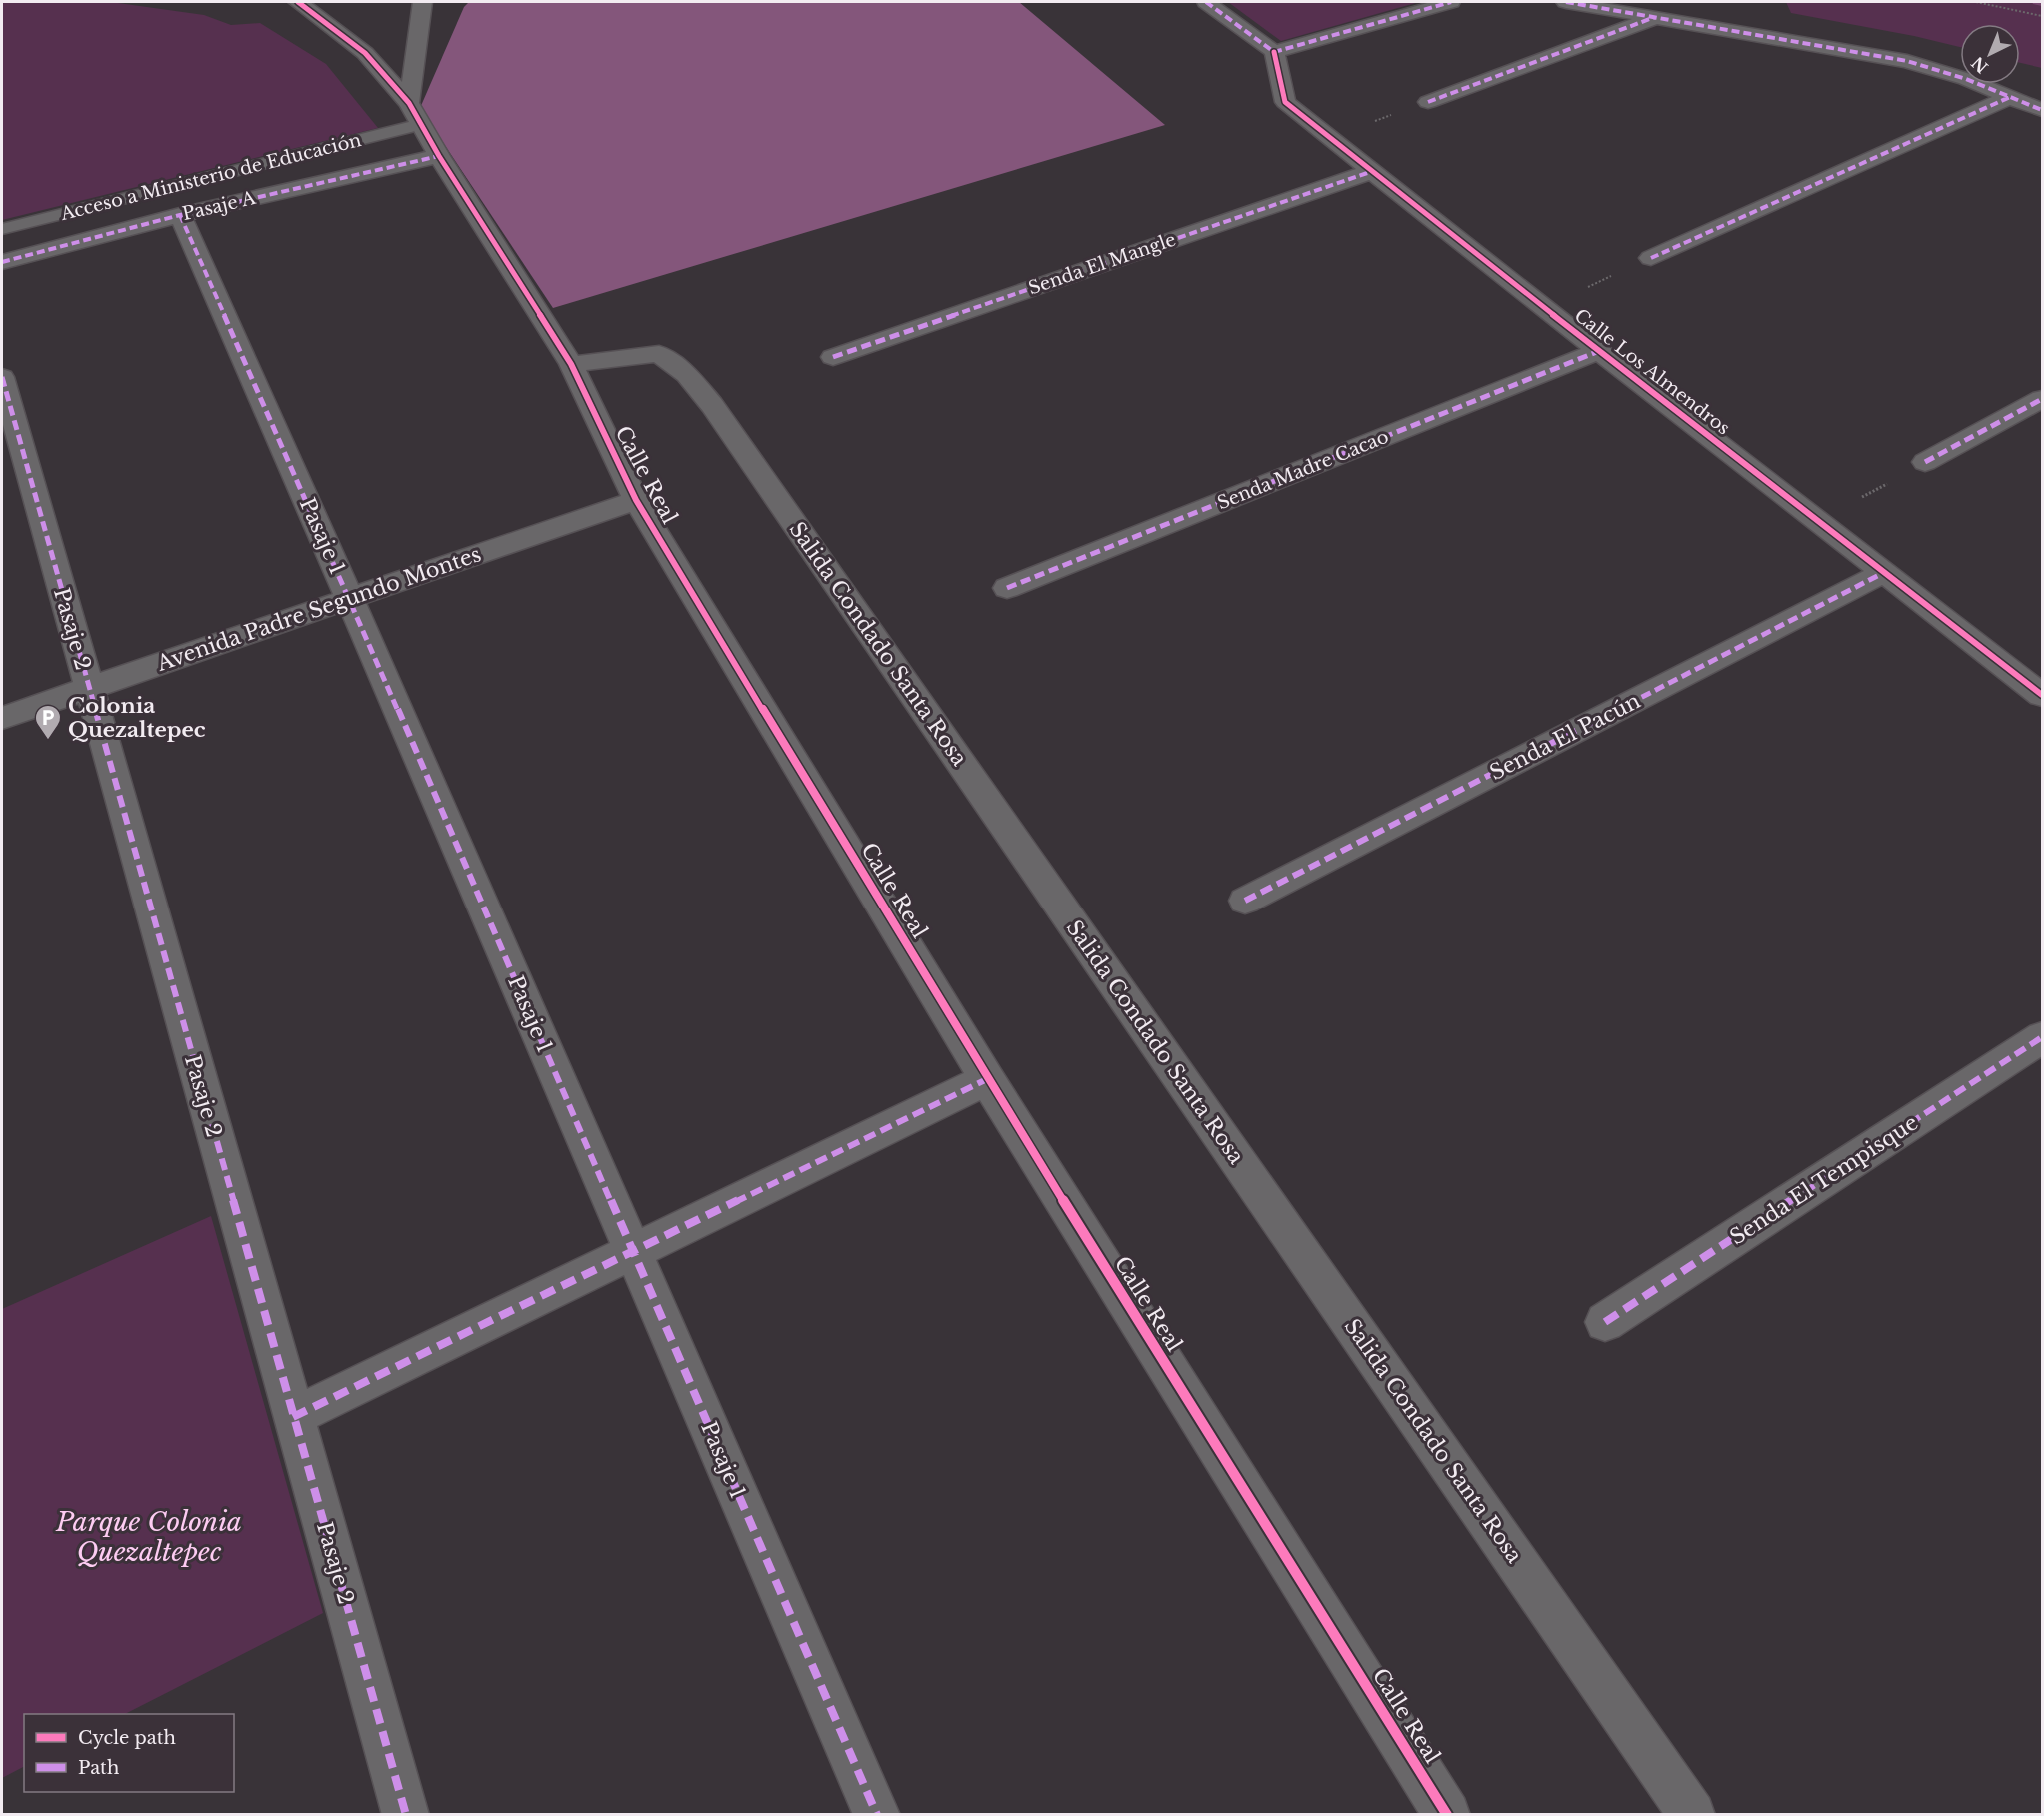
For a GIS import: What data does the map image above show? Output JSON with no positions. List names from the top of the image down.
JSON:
{
  "streets": {
    "street": [
      "Pasaje A",
      "Senda El Mangle",
      "Calle Los Almendros",
      "Senda Madre Cacao",
      "Calle Real",
      "Pasaje 1",
      "Avenida Padre Segundo Montes",
      "Pasaje 2",
      "Salida Condado Santa Rosa",
      "Senda El Pacún",
      "Senda El Tempisque"
    ],
    "lane": ["Acceso a Ministerio de Educación"]
  },
  "crossings": [
    ["Acceso a Ministerio de Educación", "Calle Real"],
    ["Pasaje A", "Calle Real"],
    ["Pasaje A", "Pasaje 1"],
    ["Senda El Mangle", "Calle Los Almendros"],
    ["Calle Los Almendros", "Senda Madre Cacao"],
    ["Calle Los Almendros", "Senda El Pacún"],
    ["Calle Real", "Avenida Padre Segundo Montes"],
    ["Calle Real", "Salida Condado Santa Rosa"],
    ["Pasaje 1", "Avenida Padre Segundo Montes"],
    ["Avenida Padre Segundo Montes", "Pasaje 2"]
  ],
  "parks": ["Parque Colonia Quezaltepec"],
  "places": {
    "parking": ["Colonia Quezaltepec"]
  },
  "legend": ["Cycle path", "Path"],
  "north": "bottom left"
}
